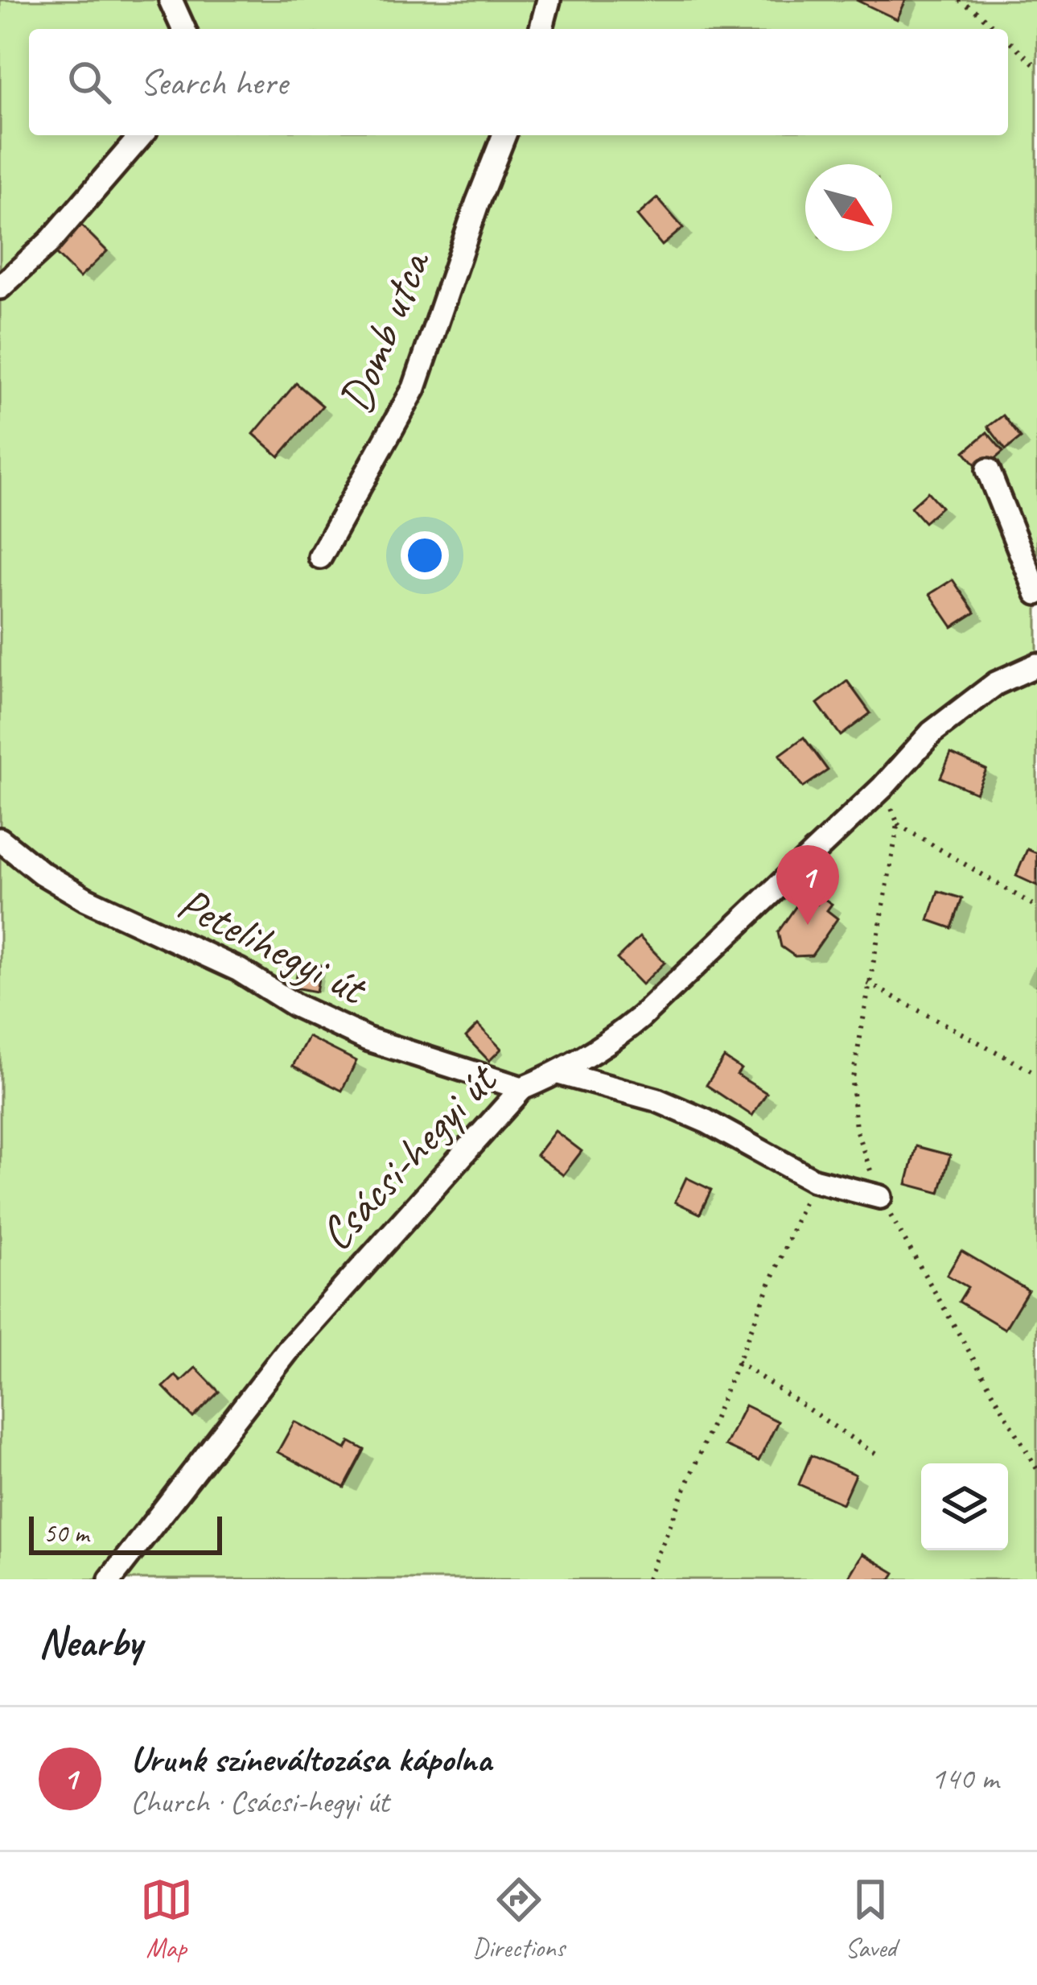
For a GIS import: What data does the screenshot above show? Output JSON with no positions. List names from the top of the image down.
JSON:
{
  "streets": {
    "street": ["Domb utca", "Petelihegyi út", "Csácsi-hegyi út"]
  },
  "crossings": [
    ["Petelihegyi út", "Csácsi-hegyi út"]
  ],
  "scale_bar": "50 m",
  "north": "bottom right",
  "page": {
    "search": "Search here",
    "pins": "1",
    "scale": "50 m",
    "heading": "Nearby",
    "list": [
      {
        "mark": "1",
        "name": "Urunk színeváltozása kápolna",
        "note": "Church · Csácsi-hegyi út",
        "value": "140 m"
      }
    ],
    "nav": ["Map", "Directions", "Saved"]
  }
}
